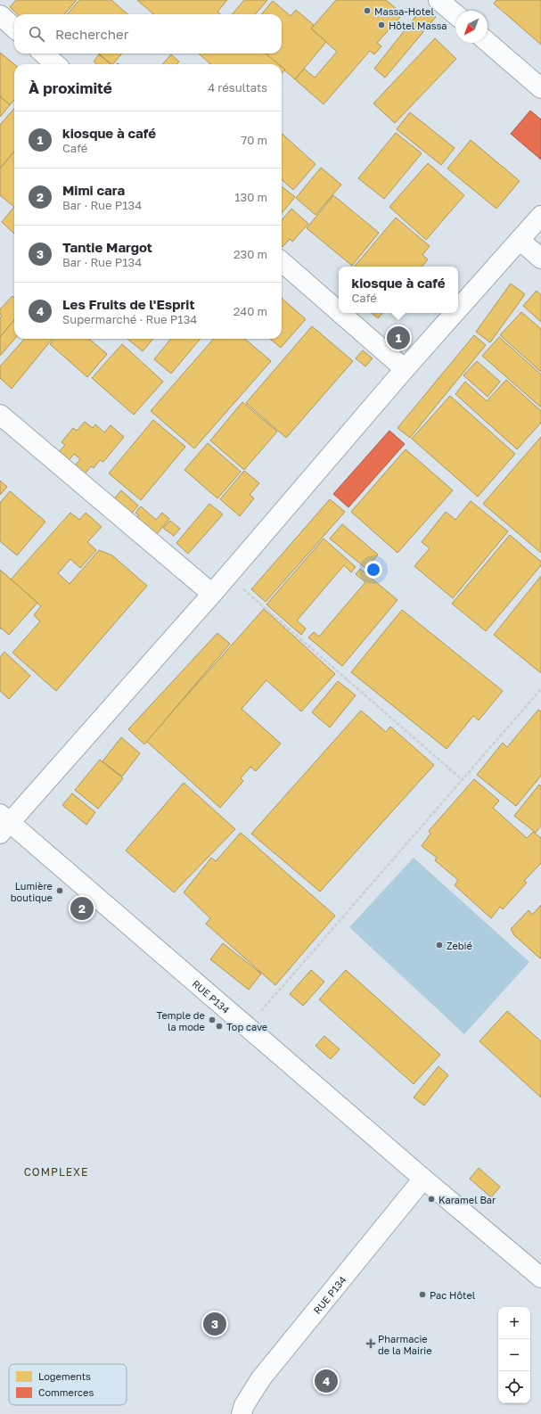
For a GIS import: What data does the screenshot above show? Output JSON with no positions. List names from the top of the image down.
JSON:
{
  "streets": {
    "street": ["RUE P134"]
  },
  "districts": ["COMPLEXE"],
  "places": {
    "other": [
      "Massa-Hotel",
      "Hôtel Massa",
      "Lumière boutique",
      "Zebié",
      "Temple de la mode",
      "Top cave",
      "Karamel Bar",
      "Pac Hôtel"
    ],
    "health": ["Pharmacie de la Mairie"]
  },
  "legend": ["Logements", "Commerces"],
  "north": "bottom left",
  "page": {
    "search": "Rechercher",
    "heading": ["À proximité", "4 résultats"],
    "list": [
      {
        "mark": "1",
        "name": "kiosque à café",
        "note": "Café",
        "value": "70 m"
      },
      {
        "mark": "2",
        "name": "Mimi cara",
        "note": "Bar · Rue P134",
        "value": "130 m"
      },
      {
        "mark": "3",
        "name": "Tantie Margot",
        "note": "Bar · Rue P134",
        "value": "230 m"
      },
      {
        "mark": "4",
        "name": "Les Fruits de l'Esprit",
        "note": "Supermarché · Rue P134",
        "value": "240 m"
      }
    ],
    "popup": ["kiosque à café", "Café"],
    "pins": [
      "1",
      "2",
      "3",
      "4"
    ],
    "map_buttons": ["+", "−"]
  }
}
